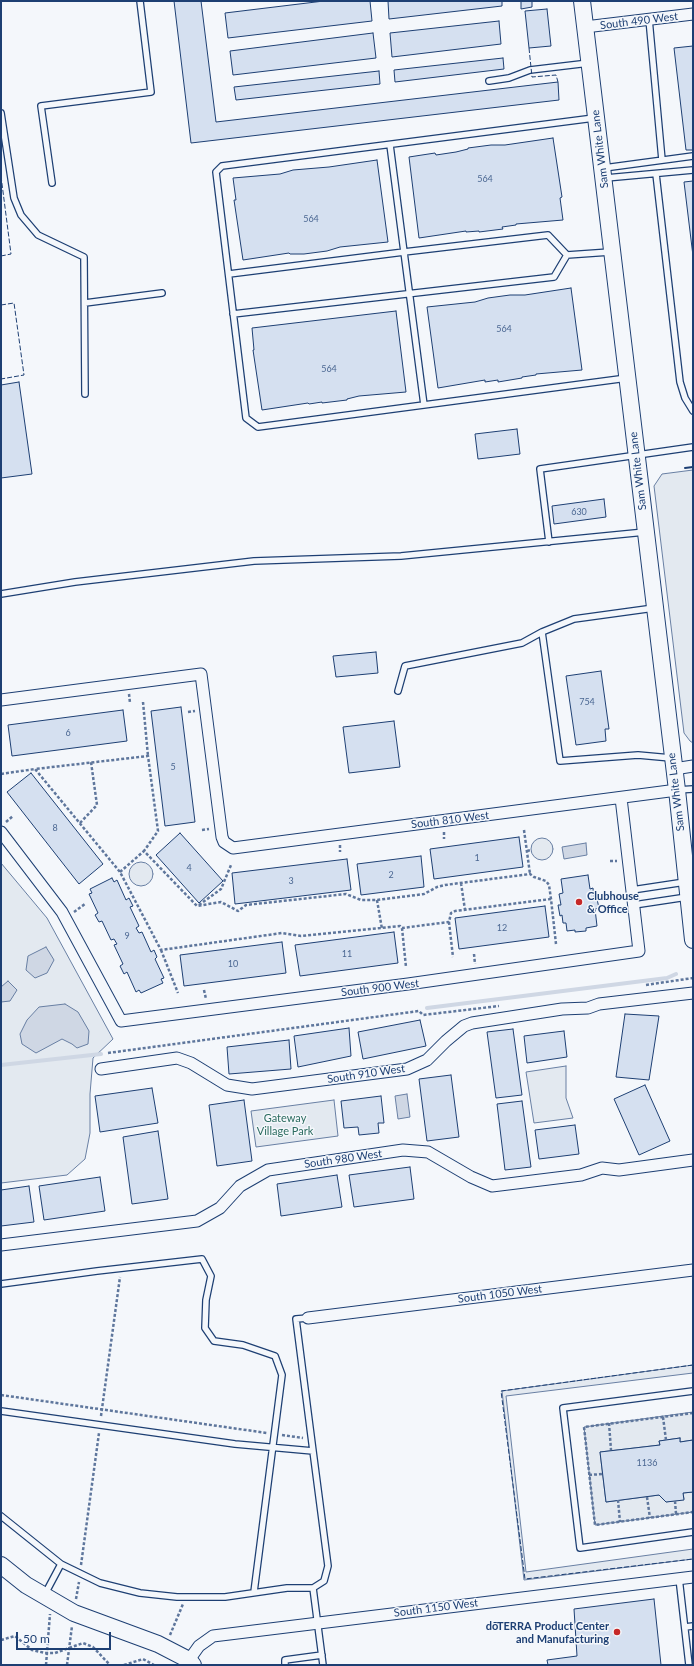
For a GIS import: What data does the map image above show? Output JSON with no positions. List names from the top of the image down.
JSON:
{
  "streets": {
    "street": [
      "South 490 West",
      "Sam White Lane",
      "South 810 West",
      "South 900 West",
      "South 910 West",
      "South 980 West",
      "South 1050 West",
      "South 1150 West"
    ]
  },
  "crossings": [
    ["South 490 West", "Sam White Lane"],
    ["Sam White Lane", "South 810 West"]
  ],
  "parks": ["Gateway Village Park"],
  "places": ["Clubhouse & Office", "dōTERRA Product Center and Manufacturing"],
  "house_numbers": [
    "564",
    "564",
    "564",
    "564",
    "630",
    "754",
    "6",
    "5",
    "8",
    "1",
    "4",
    "2",
    "3",
    "12",
    "9",
    "11",
    "10",
    "1136"
  ],
  "scale_bar": "50 m"
}
